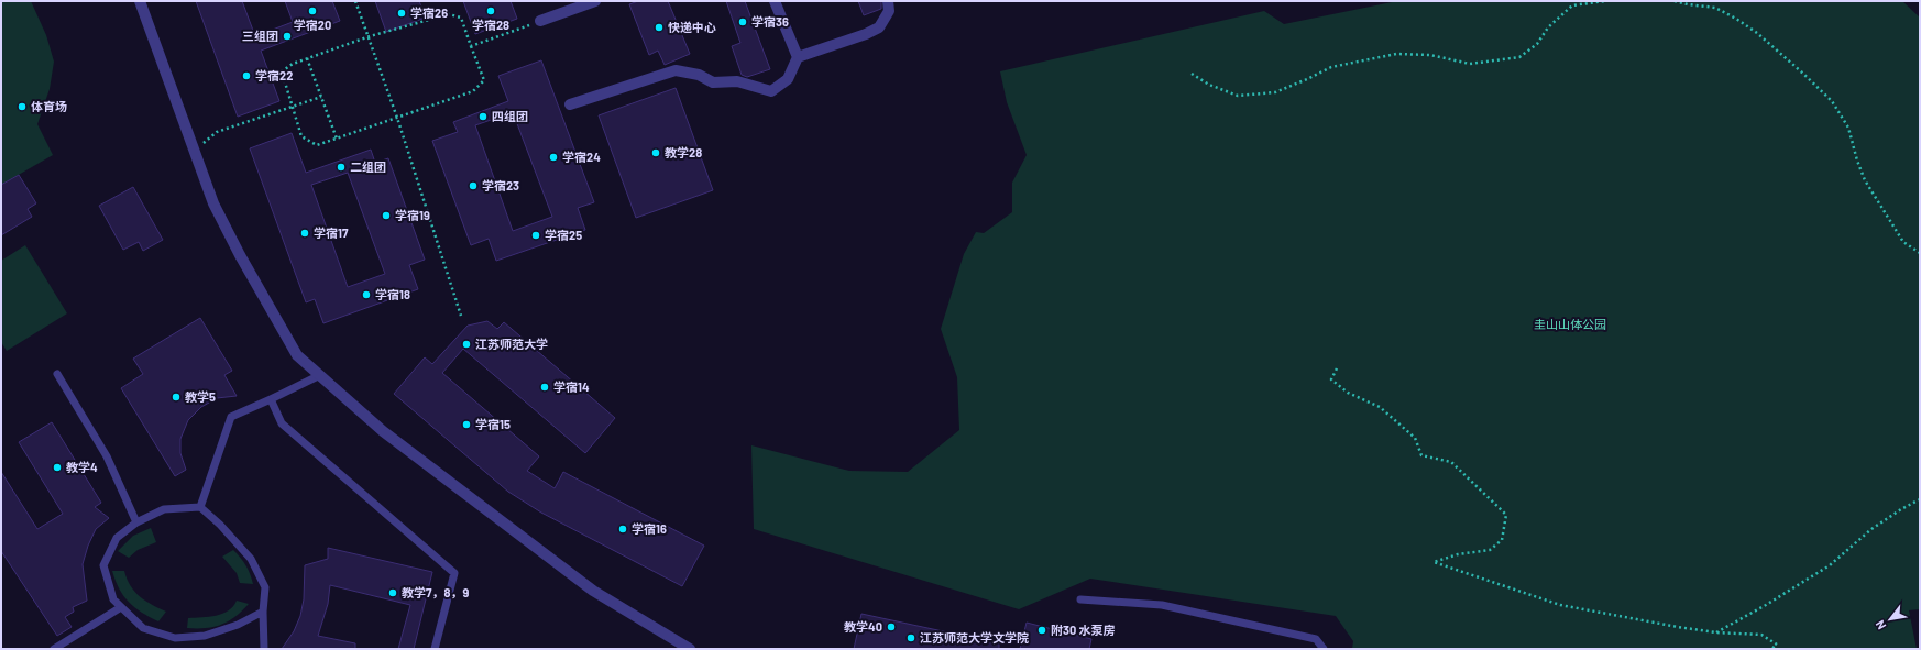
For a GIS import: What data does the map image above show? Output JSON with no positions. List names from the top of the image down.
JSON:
{
  "parks": ["圭山山体公园"],
  "places": [
    "学宿20",
    "学宿28",
    "学宿26",
    "学宿36",
    "快递中心",
    "三组团",
    "学宿22",
    "体育场",
    "四组团",
    "教学28",
    "学宿24",
    "二组团",
    "学宿23",
    "学宿19",
    "学宿17",
    "学宿25",
    "学宿18",
    "江苏师范大学",
    "学宿14",
    "教学5",
    "学宿15",
    "教学4",
    "学宿16",
    "教学7，8，9",
    "教学40",
    "附30 水泵房",
    "江苏师范大学文学院"
  ],
  "north": "bottom left"
}
